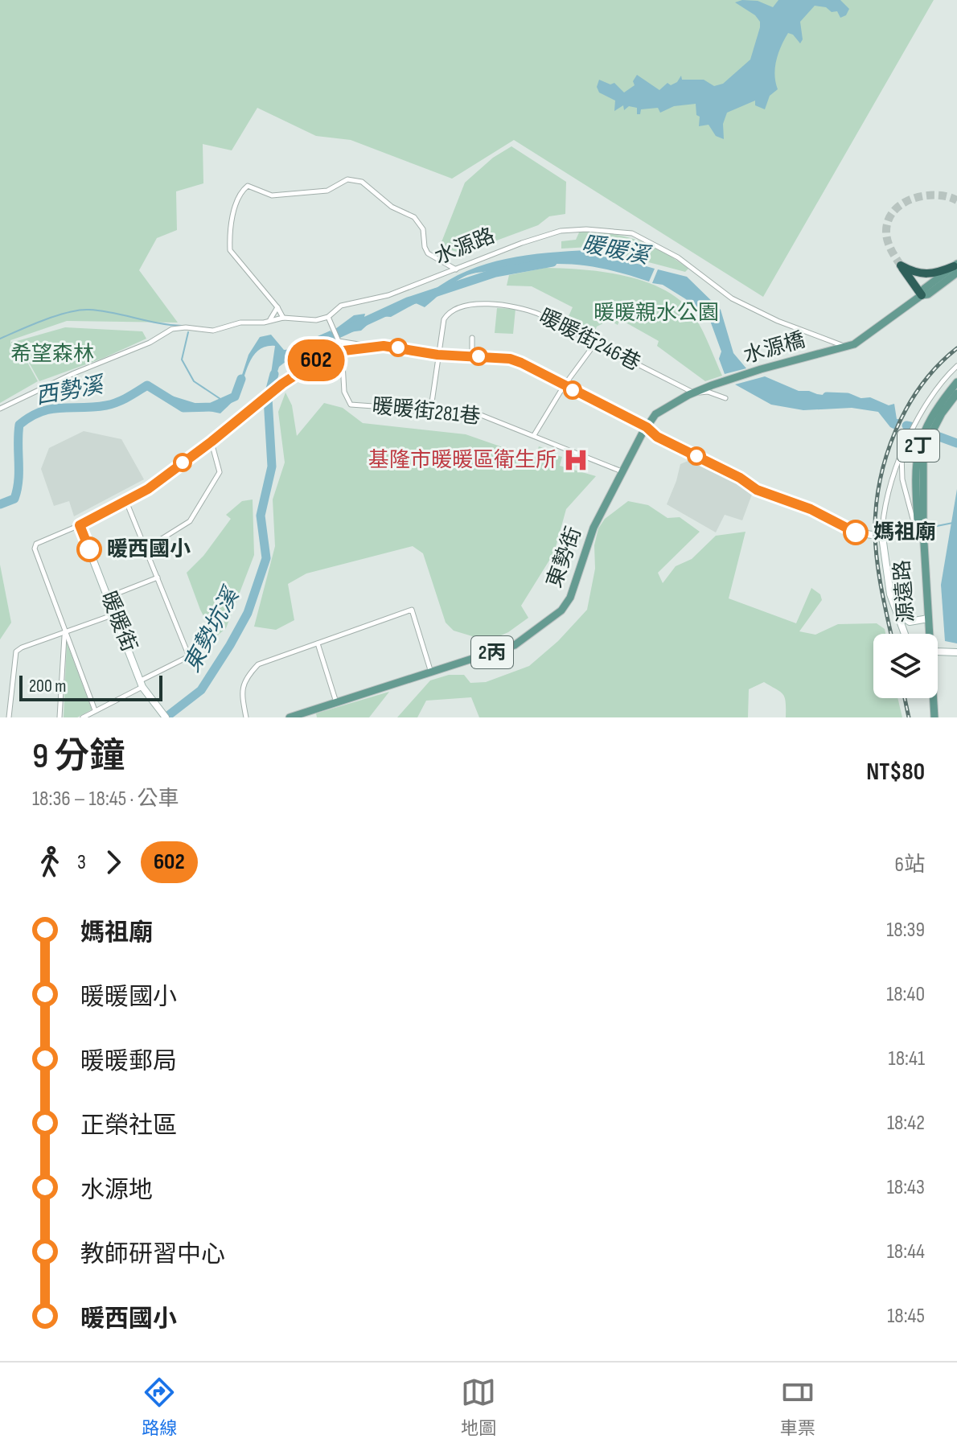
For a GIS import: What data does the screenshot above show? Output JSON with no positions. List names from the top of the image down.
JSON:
{
  "streets": {
    "main road": [
      "水源橋",
      "2丁",
      "東勢街",
      "源遠路",
      "2丙"
    ],
    "street": [
      "水源路",
      "暖暖街246巷",
      "暖暖街281巷",
      "暖暖街"
    ]
  },
  "crossings": [
    ["水源路", "水源橋"],
    ["水源路", "2丙"],
    ["暖暖街246巷", "暖暖街281巷"],
    ["暖暖街246巷", "東勢街"],
    ["水源橋", "東勢街"],
    ["水源橋", "2丙"],
    ["暖暖街281巷", "東勢街"],
    ["2丁", "源遠路"]
  ],
  "water": ["暖暖溪", "西勢溪", "東勢坑溪"],
  "parks": ["暖暖親水公園", "希望森林"],
  "places": {
    "hospital": ["基隆市暖暖區衛生所"],
    "other": ["媽祖廟", "暖西國小"]
  },
  "lines": ["bus line 602"],
  "scale_bar": "200 m",
  "page": {
    "on_map": "602",
    "scale": "200 m",
    "heading": ["9 分鐘", "18:36 – 18:45 · 公車", "NT$80"],
    "legs": ["3", "602", "6站"],
    "list": [
      {
        "name": "媽祖廟",
        "value": "18:39"
      },
      {
        "name": "暖暖國小",
        "value": "18:40"
      },
      {
        "name": "暖暖郵局",
        "value": "18:41"
      },
      {
        "name": "正榮社區",
        "value": "18:42"
      },
      {
        "name": "水源地",
        "value": "18:43"
      },
      {
        "name": "教師研習中心",
        "value": "18:44"
      },
      {
        "name": "暖西國小",
        "value": "18:45"
      }
    ],
    "tabs": ["路線", "地圖", "車票"]
  }
}
